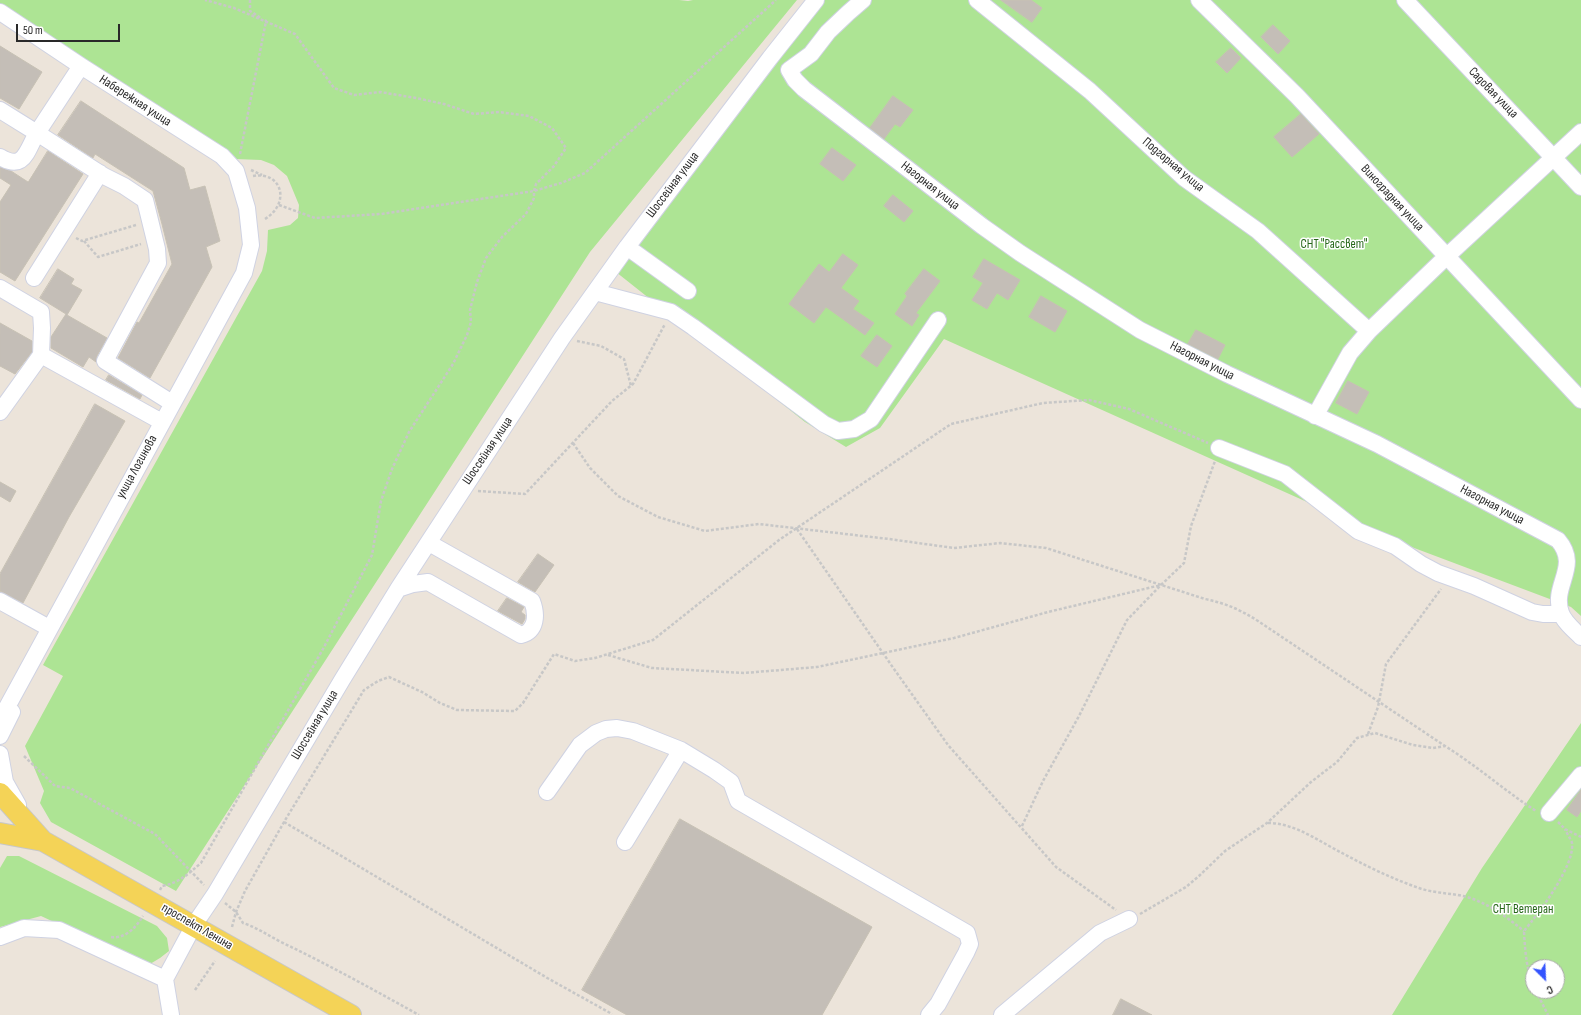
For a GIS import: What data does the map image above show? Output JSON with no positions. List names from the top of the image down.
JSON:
{
  "streets": {
    "main road": ["проспект Ленина"],
    "street": [
      "Садовая улица",
      "Набережная улица",
      "Подгорная улица",
      "Шоссейная улица",
      "Нагорная улица",
      "Виноградная улица",
      "улица Логинова"
    ]
  },
  "crossings": [
    ["Набережная улица", "улица Логинова"],
    ["Шоссейная улица", "проспект Ленина"]
  ],
  "parks": ["СНТ \"Рассвет\"", "СНТ Ветеран"],
  "scale_bar": "50 m",
  "north": "bottom right"
}
